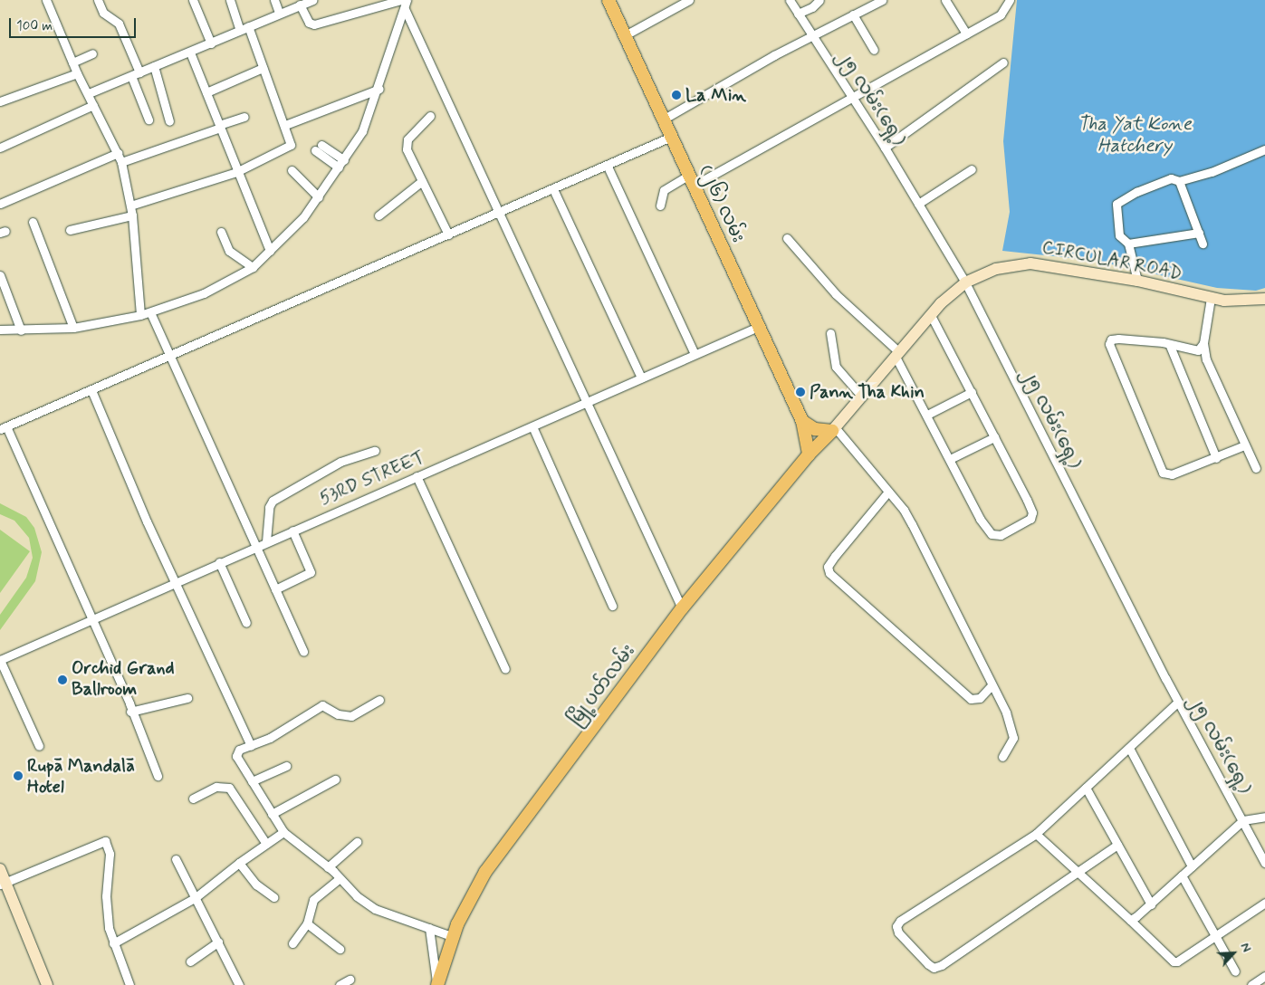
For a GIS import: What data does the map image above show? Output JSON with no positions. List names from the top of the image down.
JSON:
{
  "streets": {
    "main road": ["(၂၆) လမ်း", "မြို့ပတ်လမ်း"],
    "street": ["၂၅ လမ်း(ရှေ့)", "CIRCULAR ROAD", "53RD STREET"]
  },
  "crossings": [
    ["၂၅ လမ်း(ရှေ့)", "CIRCULAR ROAD"],
    ["(၂၆) လမ်း", "53RD STREET"],
    ["(၂၆) လမ်း", "မြို့ပတ်လမ်း"],
    ["CIRCULAR ROAD", "မြို့ပတ်လမ်း"]
  ],
  "water": ["Tha Yat Kone Hatchery"],
  "places": [
    "La Min",
    "Pann Tha Khin",
    "Orchid Grand Ballroom",
    "Rupā Mandalā Hotel"
  ],
  "scale_bar": "100 m",
  "north": "top right"
}
